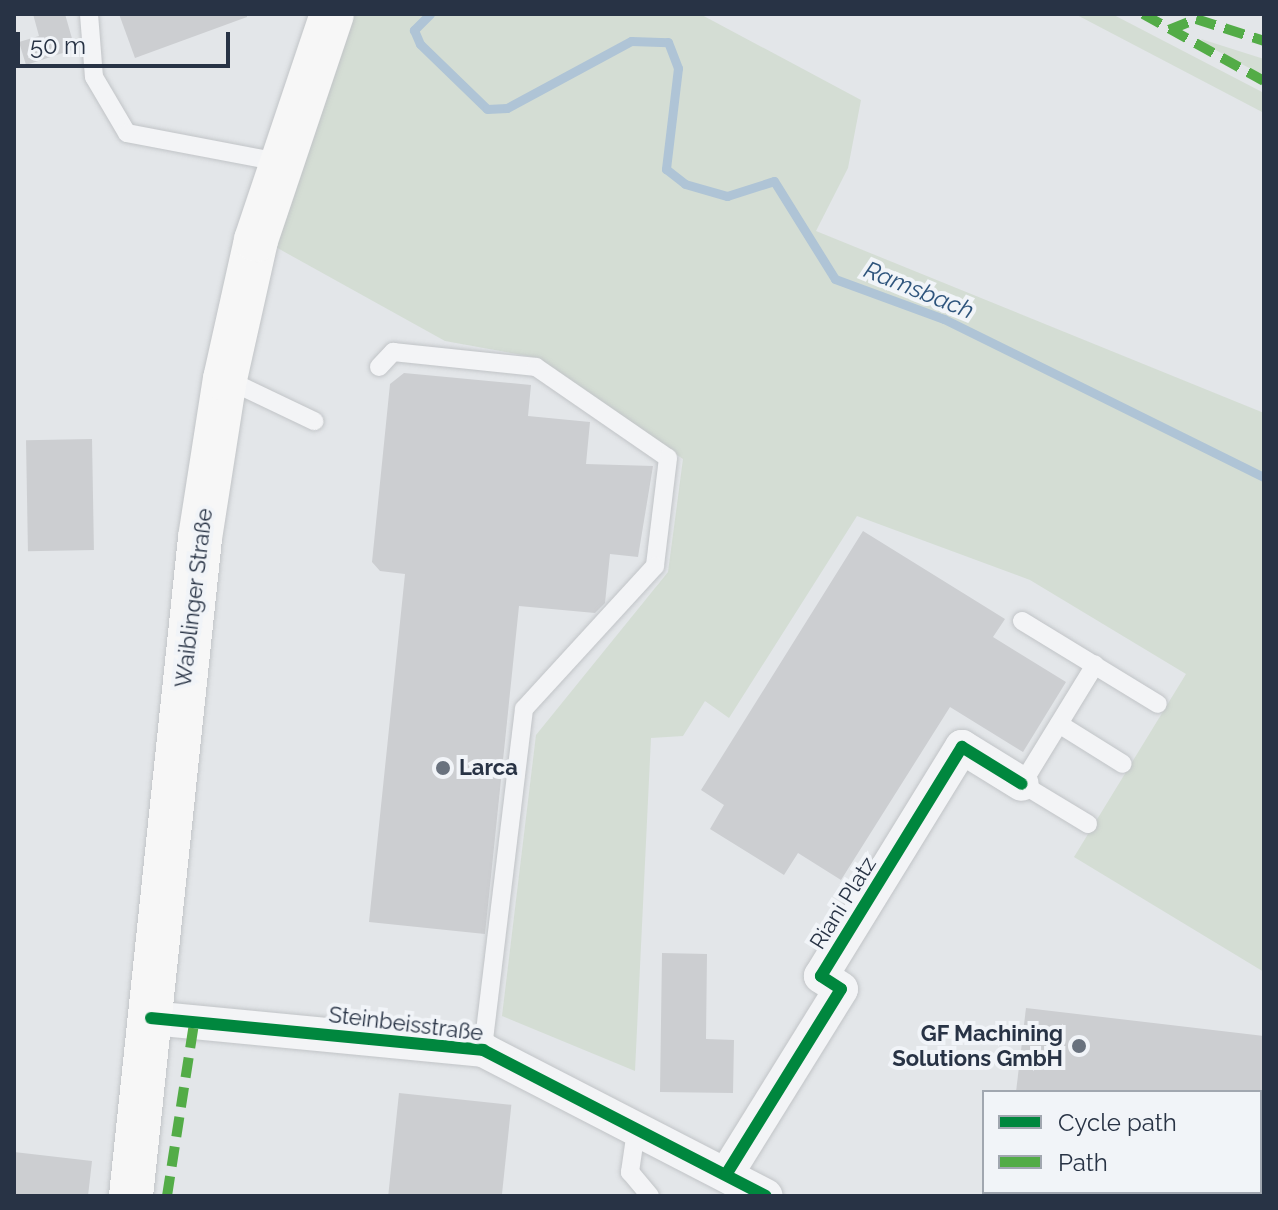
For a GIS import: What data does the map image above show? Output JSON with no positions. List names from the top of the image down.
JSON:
{
  "streets": {
    "main road": ["Waiblinger Straße"],
    "street": ["Riani Platz", "Steinbeisstraße"]
  },
  "crossings": [
    ["Waiblinger Straße", "Steinbeisstraße"],
    ["Riani Platz", "Steinbeisstraße"]
  ],
  "water": ["Ramsbach"],
  "places": ["Larca", "GF Machining Solutions GmbH"],
  "legend": ["Cycle path", "Path"],
  "scale_bar": "50 m"
}
